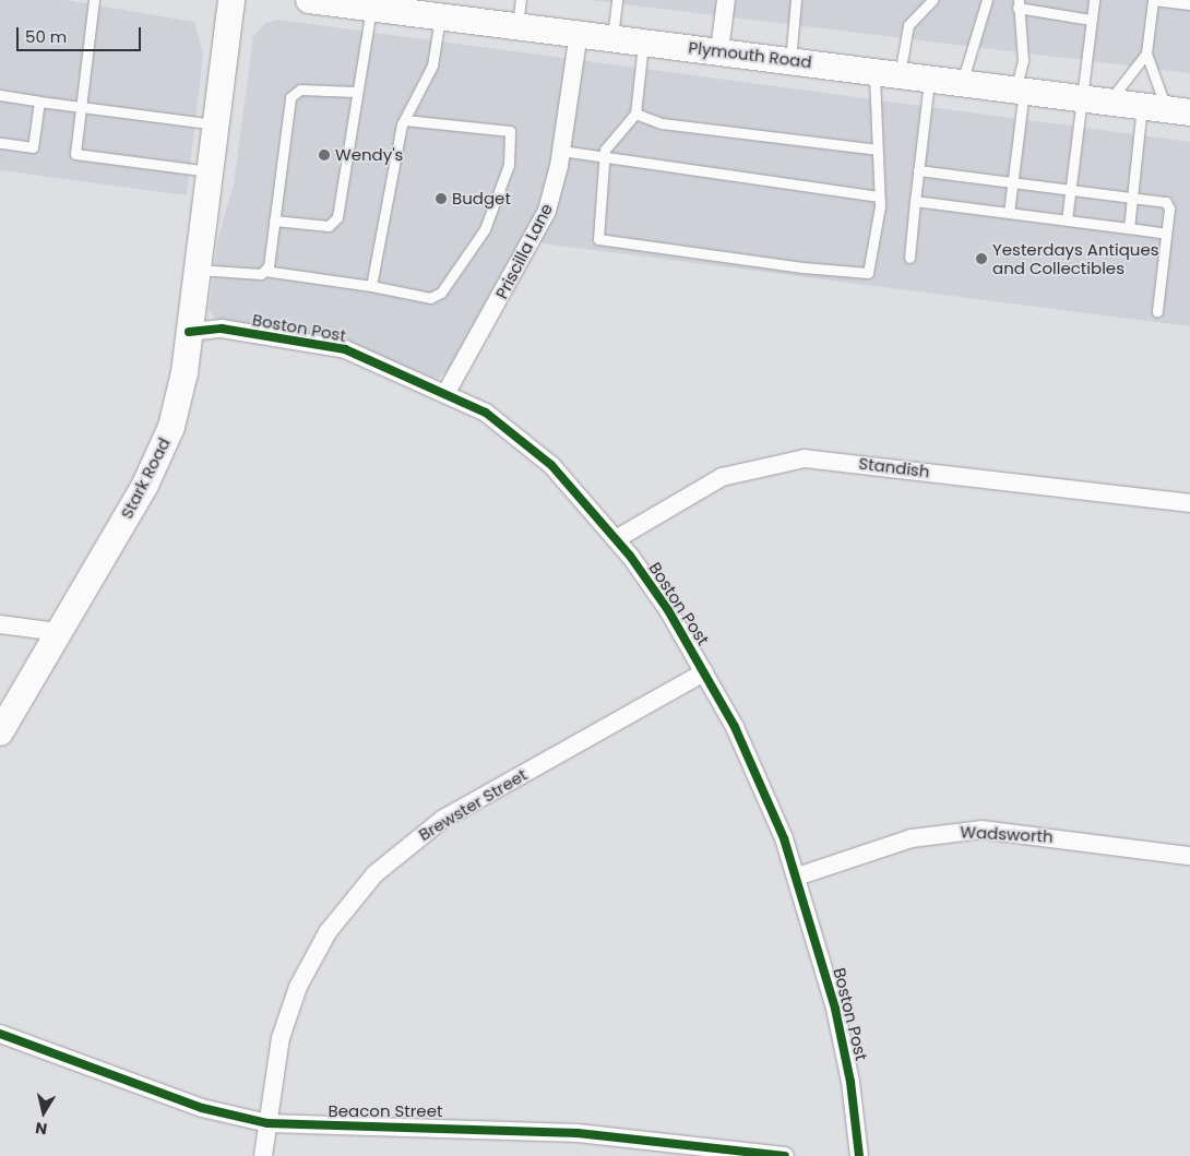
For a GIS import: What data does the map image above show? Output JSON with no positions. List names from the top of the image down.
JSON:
{
  "streets": {
    "main road": ["Plymouth Road", "Stark Road"],
    "street": [
      "Priscilla Lane",
      "Boston Post",
      "Standish",
      "Brewster Street",
      "Wadsworth",
      "Beacon Street"
    ]
  },
  "crossings": [
    ["Plymouth Road", "Priscilla Lane"],
    ["Priscilla Lane", "Boston Post"],
    ["Boston Post", "Standish"],
    ["Boston Post", "Stark Road"],
    ["Boston Post", "Brewster Street"],
    ["Boston Post", "Wadsworth"],
    ["Brewster Street", "Beacon Street"]
  ],
  "places": ["Wendy's", "Budget", "Yesterdays Antiques and Collectibles"],
  "scale_bar": "50 m",
  "north": "bottom"
}
